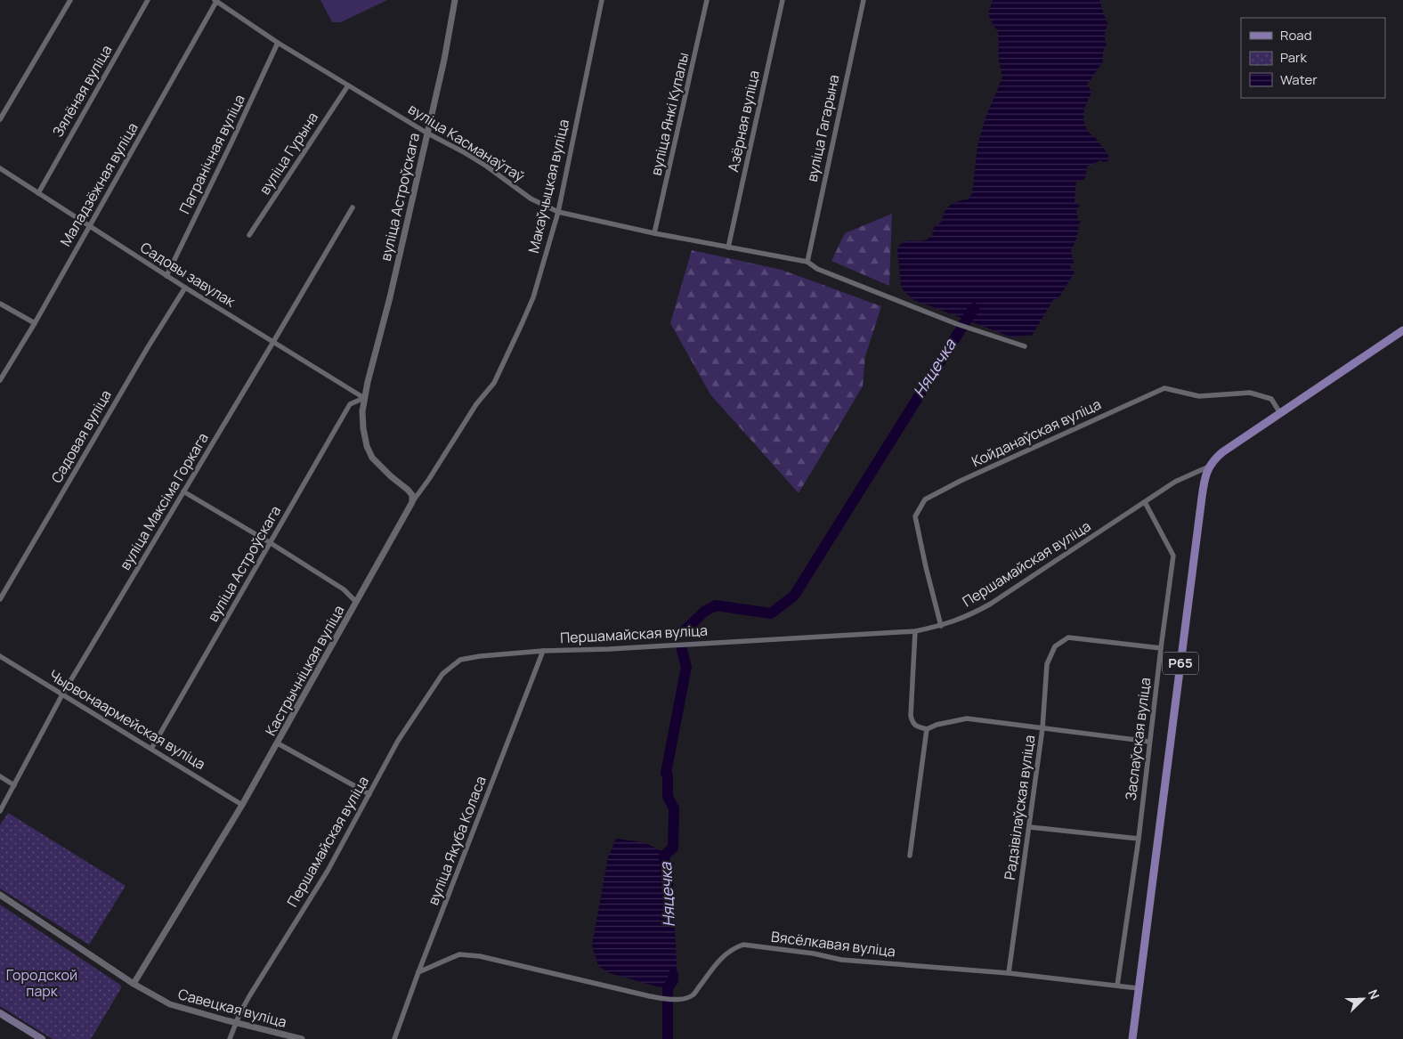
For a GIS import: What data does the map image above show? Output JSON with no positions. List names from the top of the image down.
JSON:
{
  "streets": {
    "main road": ["Р65"],
    "street": [
      "Зялёная вуліца",
      "вуліца Янкі Купалы",
      "Азёрная вуліца",
      "вуліца Гагарына",
      "вуліца Касманаўтаў",
      "вуліца Гурына",
      "Пагранічная вуліца",
      "Маладзёжная вуліца",
      "Макаўчыцкая вуліца",
      "вуліца Астроўскага",
      "Садовы завулак",
      "Койданаўская вуліца",
      "Садовая вуліца",
      "вуліца Максіма Горкага",
      "Першамайская вуліца",
      "Кастрычніцкая вуліца",
      "Чырвонаармейская вуліца",
      "Заслаўская вуліца",
      "Радзівілаўская вуліца",
      "вуліца Якуба Коласа",
      "Вясёлкавая вуліца",
      "Савецкая вуліца"
    ]
  },
  "crossings": [
    ["Зялёная вуліца", "Садовы завулак"],
    ["вуліца Янкі Купалы", "вуліца Касманаўтаў"],
    ["Азёрная вуліца", "вуліца Касманаўтаў"],
    ["вуліца Гагарына", "вуліца Касманаўтаў"],
    ["вуліца Касманаўтаў", "вуліца Гурына"],
    ["вуліца Касманаўтаў", "Пагранічная вуліца"],
    ["вуліца Касманаўтаў", "Маладзёжная вуліца"],
    ["вуліца Касманаўтаў", "Макаўчыцкая вуліца"],
    ["вуліца Касманаўтаў", "вуліца Астроўскага"],
    ["Пагранічная вуліца", "Садовы завулак"],
    ["Маладзёжная вуліца", "Садовы завулак"],
    ["Макаўчыцкая вуліца", "Кастрычніцкая вуліца"],
    ["вуліца Астроўскага", "Садовы завулак"],
    ["вуліца Астроўскага", "Кастрычніцкая вуліца"],
    ["вуліца Астроўскага", "Чырвонаармейская вуліца"],
    ["Садовы завулак", "Садовая вуліца"],
    ["Садовы завулак", "вуліца Максіма Горкага"],
    ["Койданаўская вуліца", "Першамайская вуліца"],
    ["Койданаўская вуліца", "Р65"],
    ["вуліца Максіма Горкага", "Чырвонаармейская вуліца"],
    ["Першамайская вуліца", "Р65"],
    ["Першамайская вуліца", "Заслаўская вуліца"],
    ["Першамайская вуліца", "вуліца Якуба Коласа"],
    ["Першамайская вуліца", "Савецкая вуліца"],
    ["Р65", "Вясёлкавая вуліца"],
    ["Кастрычніцкая вуліца", "Чырвонаармейская вуліца"],
    ["Кастрычніцкая вуліца", "Савецкая вуліца"],
    ["Заслаўская вуліца", "Радзівілаўская вуліца"],
    ["Заслаўская вуліца", "Вясёлкавая вуліца"],
    ["Радзівілаўская вуліца", "Вясёлкавая вуліца"],
    ["вуліца Якуба Коласа", "Вясёлкавая вуліца"]
  ],
  "water": ["Няцечка"],
  "parks": ["Городской парк"],
  "legend": ["Road", "Park", "Water"],
  "north": "top right"
}
